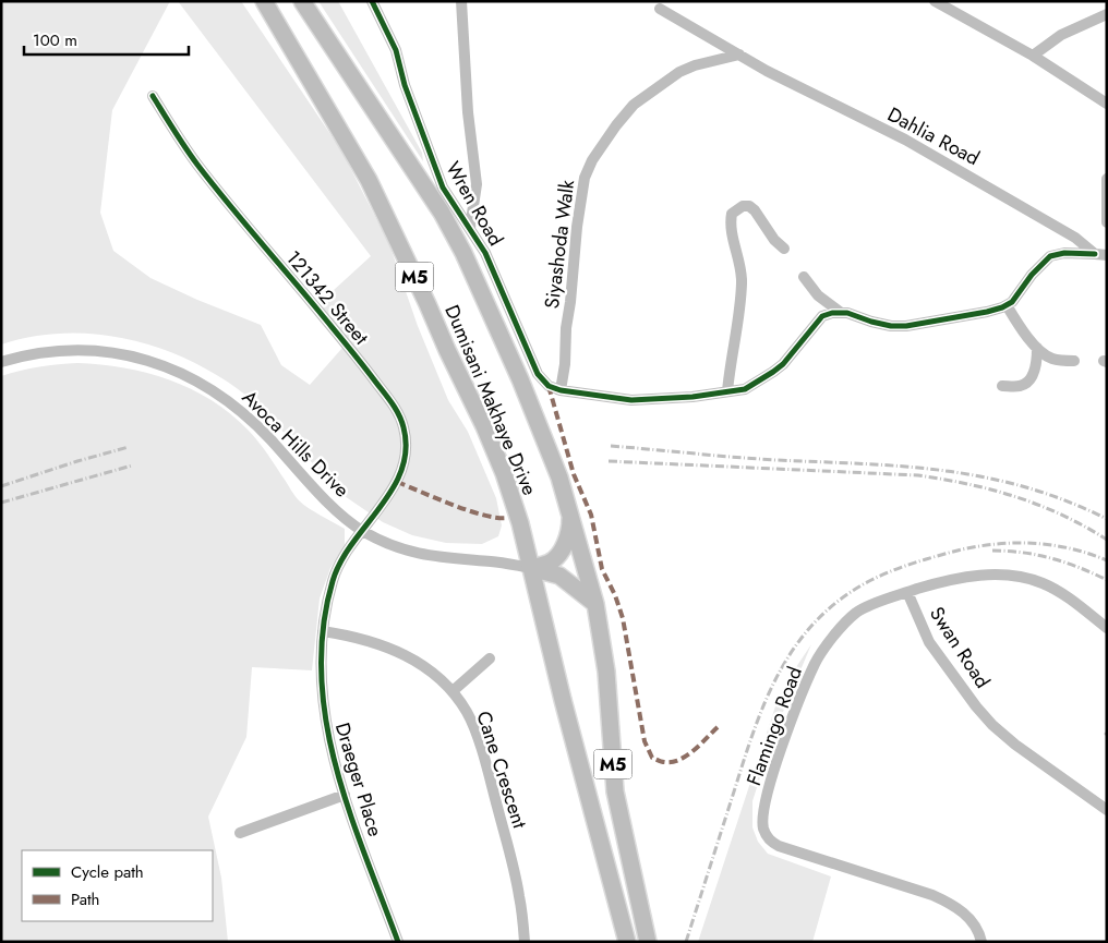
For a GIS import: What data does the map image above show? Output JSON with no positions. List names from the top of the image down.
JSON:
{
  "streets": {
    "main road": ["M5", "Dumisani Makhaye Drive"],
    "street": [
      "Dahlia Road",
      "Wren Road",
      "Siyashoda Walk",
      "121342 Street",
      "Avoca Hills Drive",
      "Swan Road",
      "Flamingo Road",
      "Cane Crescent",
      "Draeger Place"
    ]
  },
  "crossings": [
    ["Dahlia Road", "Siyashoda Walk"],
    ["Wren Road", "Siyashoda Walk"],
    ["121342 Street", "Avoca Hills Drive"],
    ["121342 Street", "Draeger Place"],
    ["Dumisani Makhaye Drive", "Avoca Hills Drive"],
    ["Avoca Hills Drive", "Draeger Place"],
    ["Swan Road", "Flamingo Road"],
    ["Cane Crescent", "Draeger Place"]
  ],
  "legend": ["Cycle path", "Path"],
  "scale_bar": "100 m"
}
